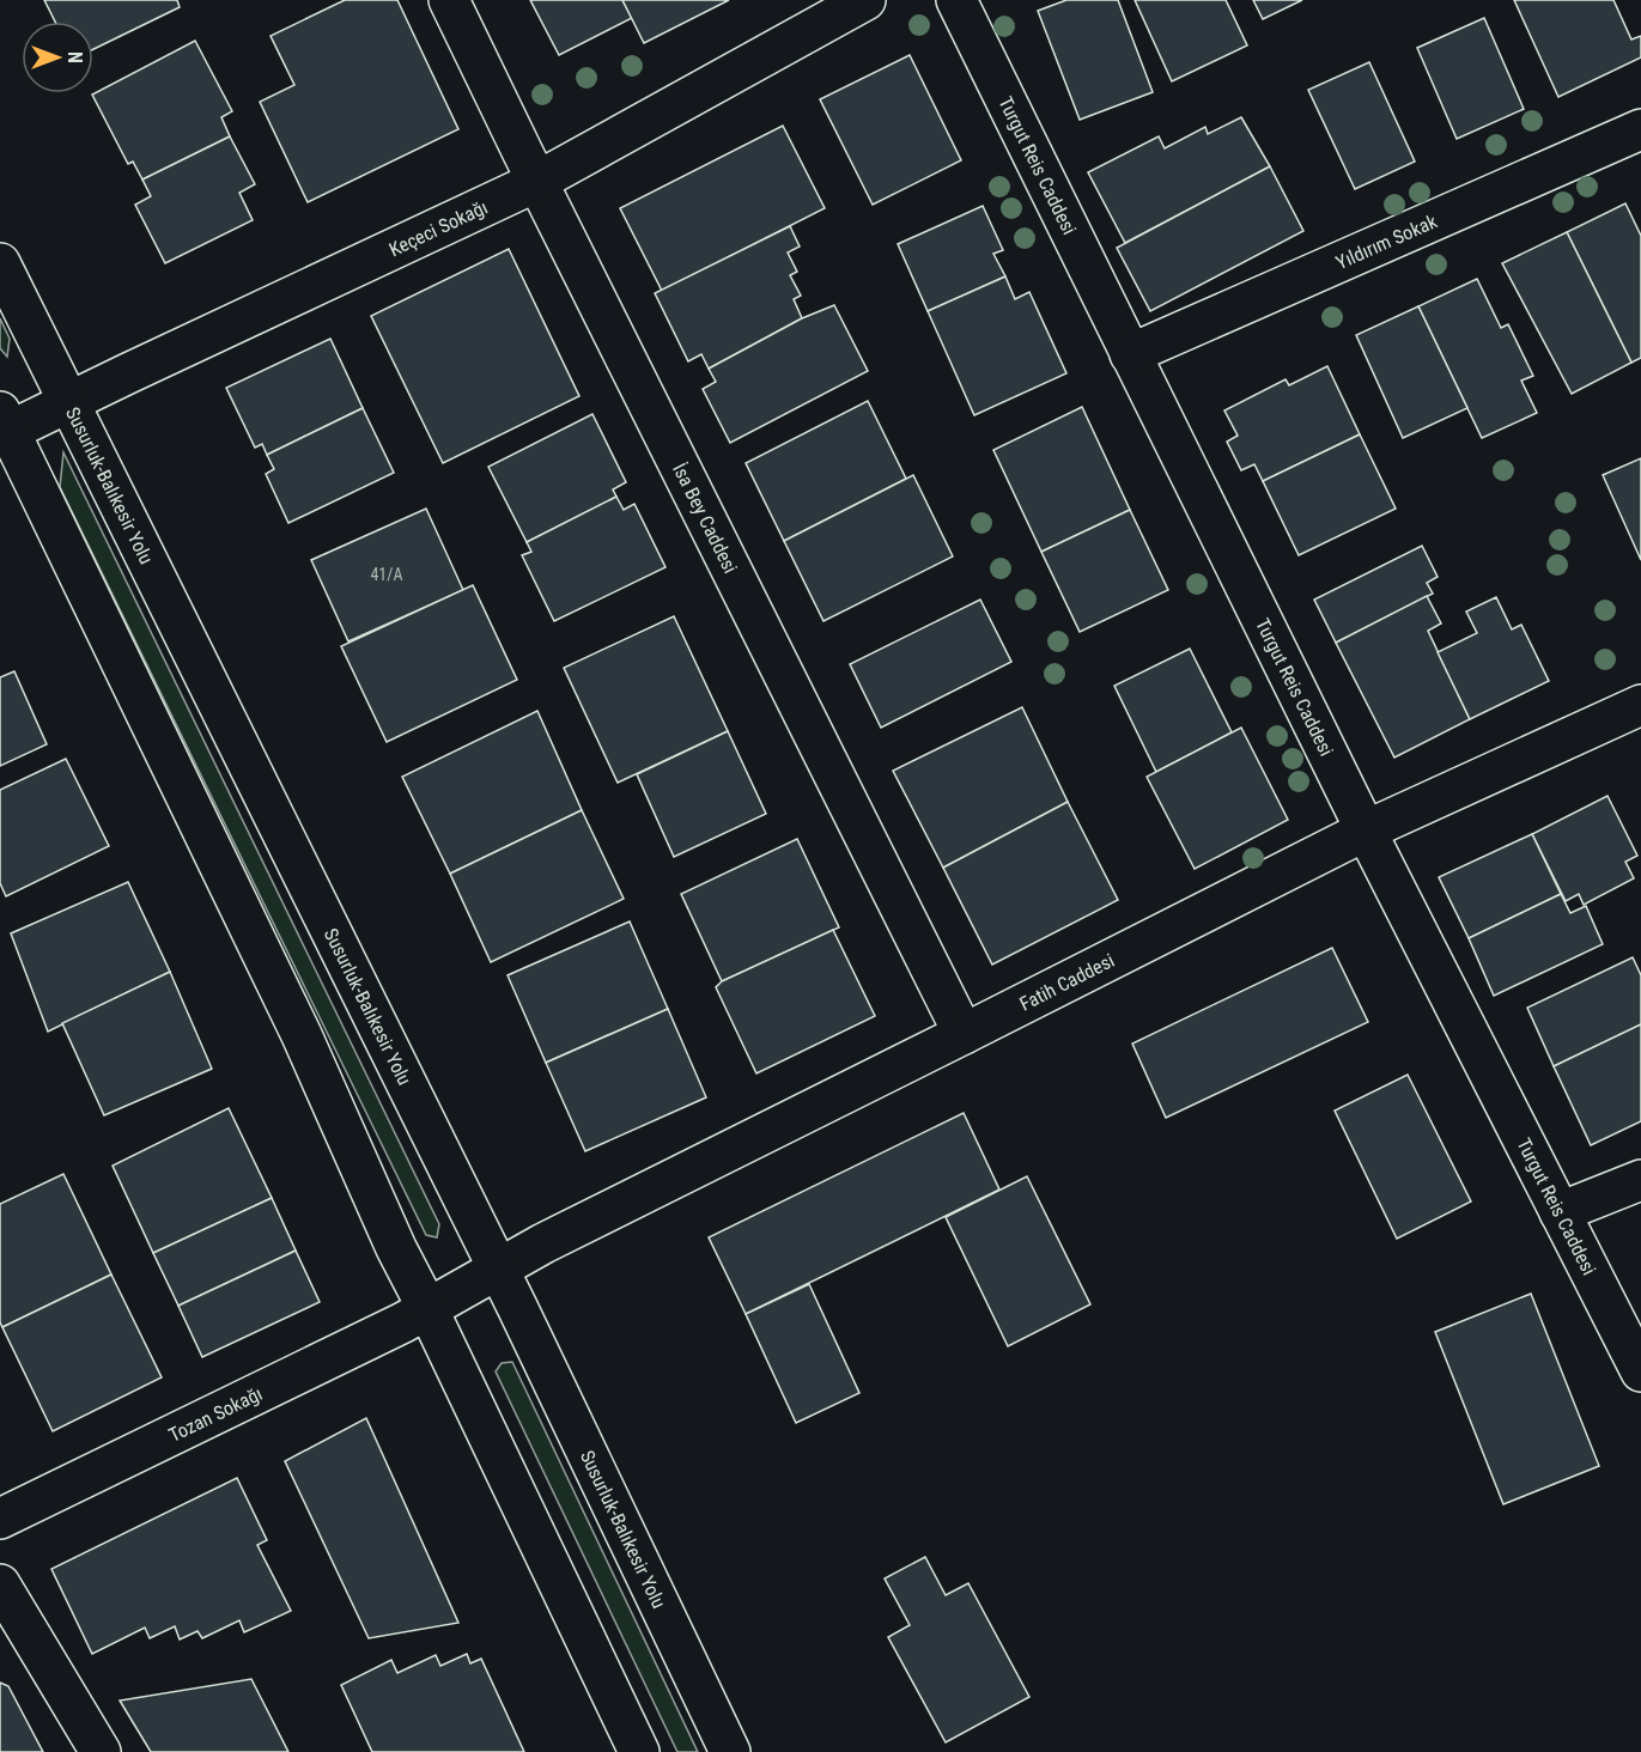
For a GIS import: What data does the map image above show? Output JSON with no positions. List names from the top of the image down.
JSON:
{
  "streets": {
    "main road": [
      "Turgut Reis Caddesi",
      "Keçeci Sokağı",
      "Yıldırım Sokak",
      "Susurluk-Balıkesir Yolu",
      "İsa Bey Caddesi",
      "Fatih Caddesi",
      "Tozan Sokağı"
    ]
  },
  "crossings": [
    ["Turgut Reis Caddesi", "Yıldırım Sokak"],
    ["Turgut Reis Caddesi", "Fatih Caddesi"],
    ["Keçeci Sokağı", "Susurluk-Balıkesir Yolu"],
    ["Keçeci Sokağı", "İsa Bey Caddesi"],
    ["Susurluk-Balıkesir Yolu", "Fatih Caddesi"],
    ["Susurluk-Balıkesir Yolu", "Tozan Sokağı"],
    ["İsa Bey Caddesi", "Fatih Caddesi"],
    ["Fatih Caddesi", "Tozan Sokağı"]
  ],
  "house_numbers": ["41/A"],
  "north": "right"
}
